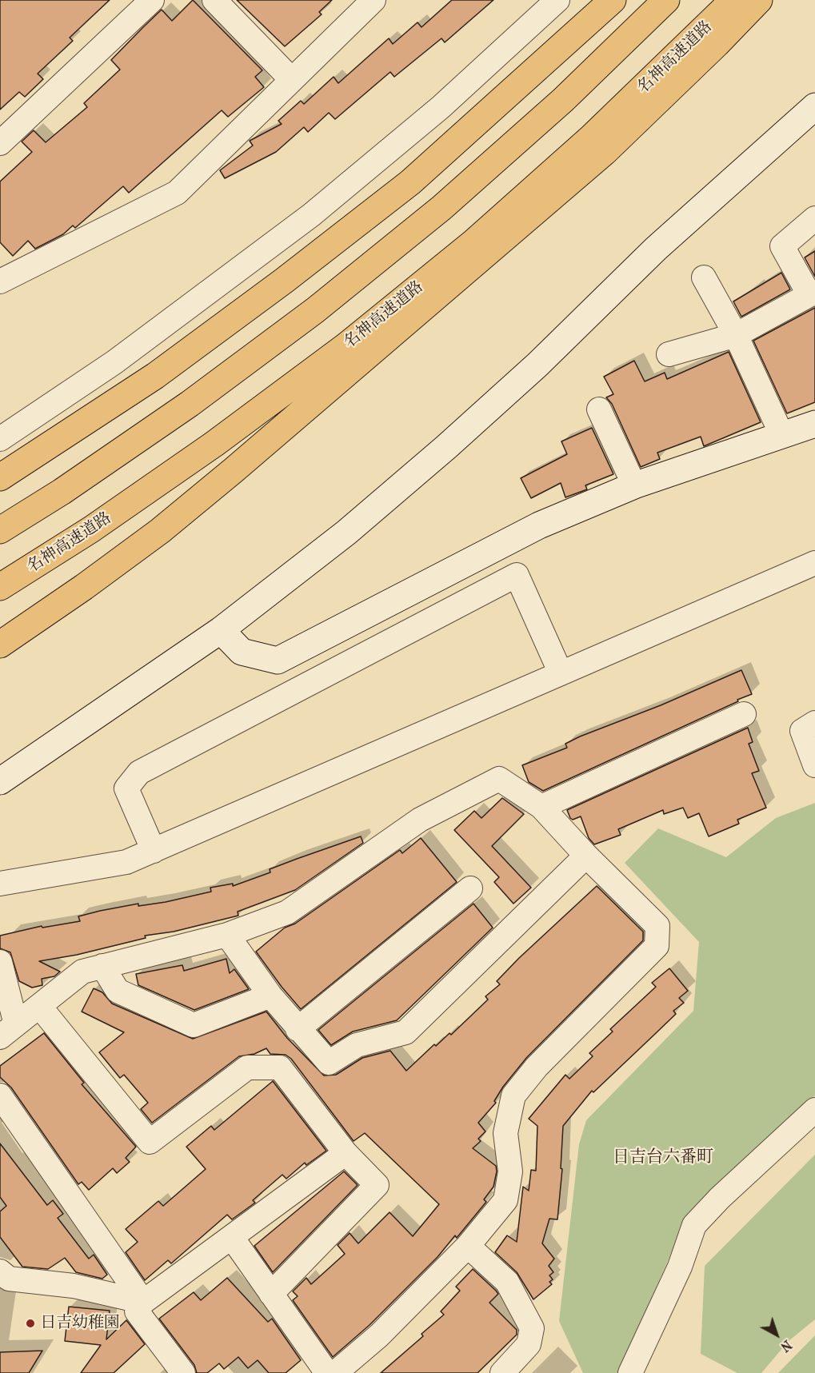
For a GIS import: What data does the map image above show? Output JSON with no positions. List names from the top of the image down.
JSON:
{
  "streets": {
    "highway": ["名神高速道路"]
  },
  "districts": ["日吉台六番町"],
  "places": ["日吉幼稚園"],
  "north": "bottom right"
}
